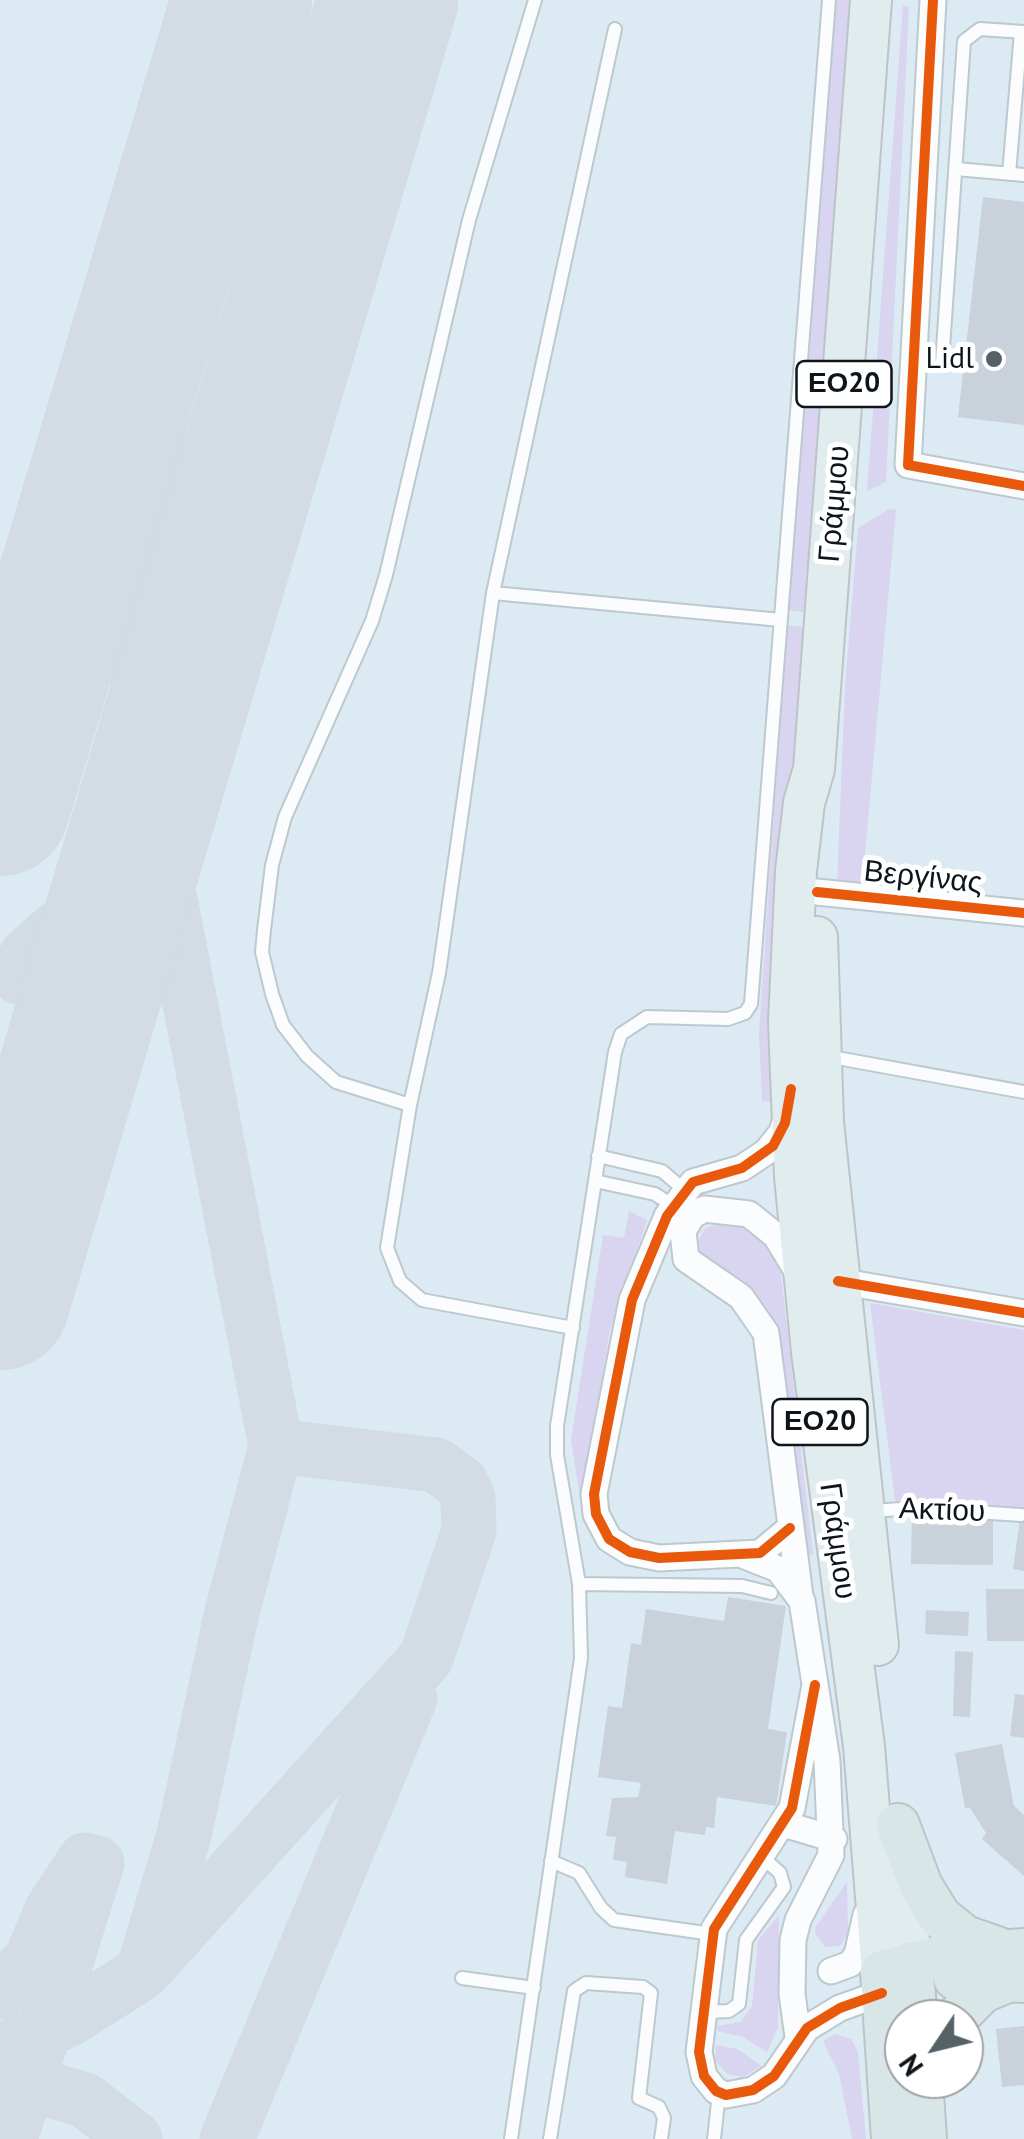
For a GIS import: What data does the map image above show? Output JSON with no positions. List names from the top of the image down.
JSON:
{
  "streets": {
    "highway": ["ΕΟ20"],
    "main road": ["Γράμμου"],
    "street": ["Βεργίνας"],
    "lane": ["Ακτίου"]
  },
  "crossings": [
    ["ΕΟ20", "Γράμμου"],
    ["ΕΟ20", "Βεργίνας"],
    ["Γράμμου", "Βεργίνας"],
    ["Γράμμου", "Ακτίου"]
  ],
  "places": ["Lidl"],
  "north": "bottom left"
}
